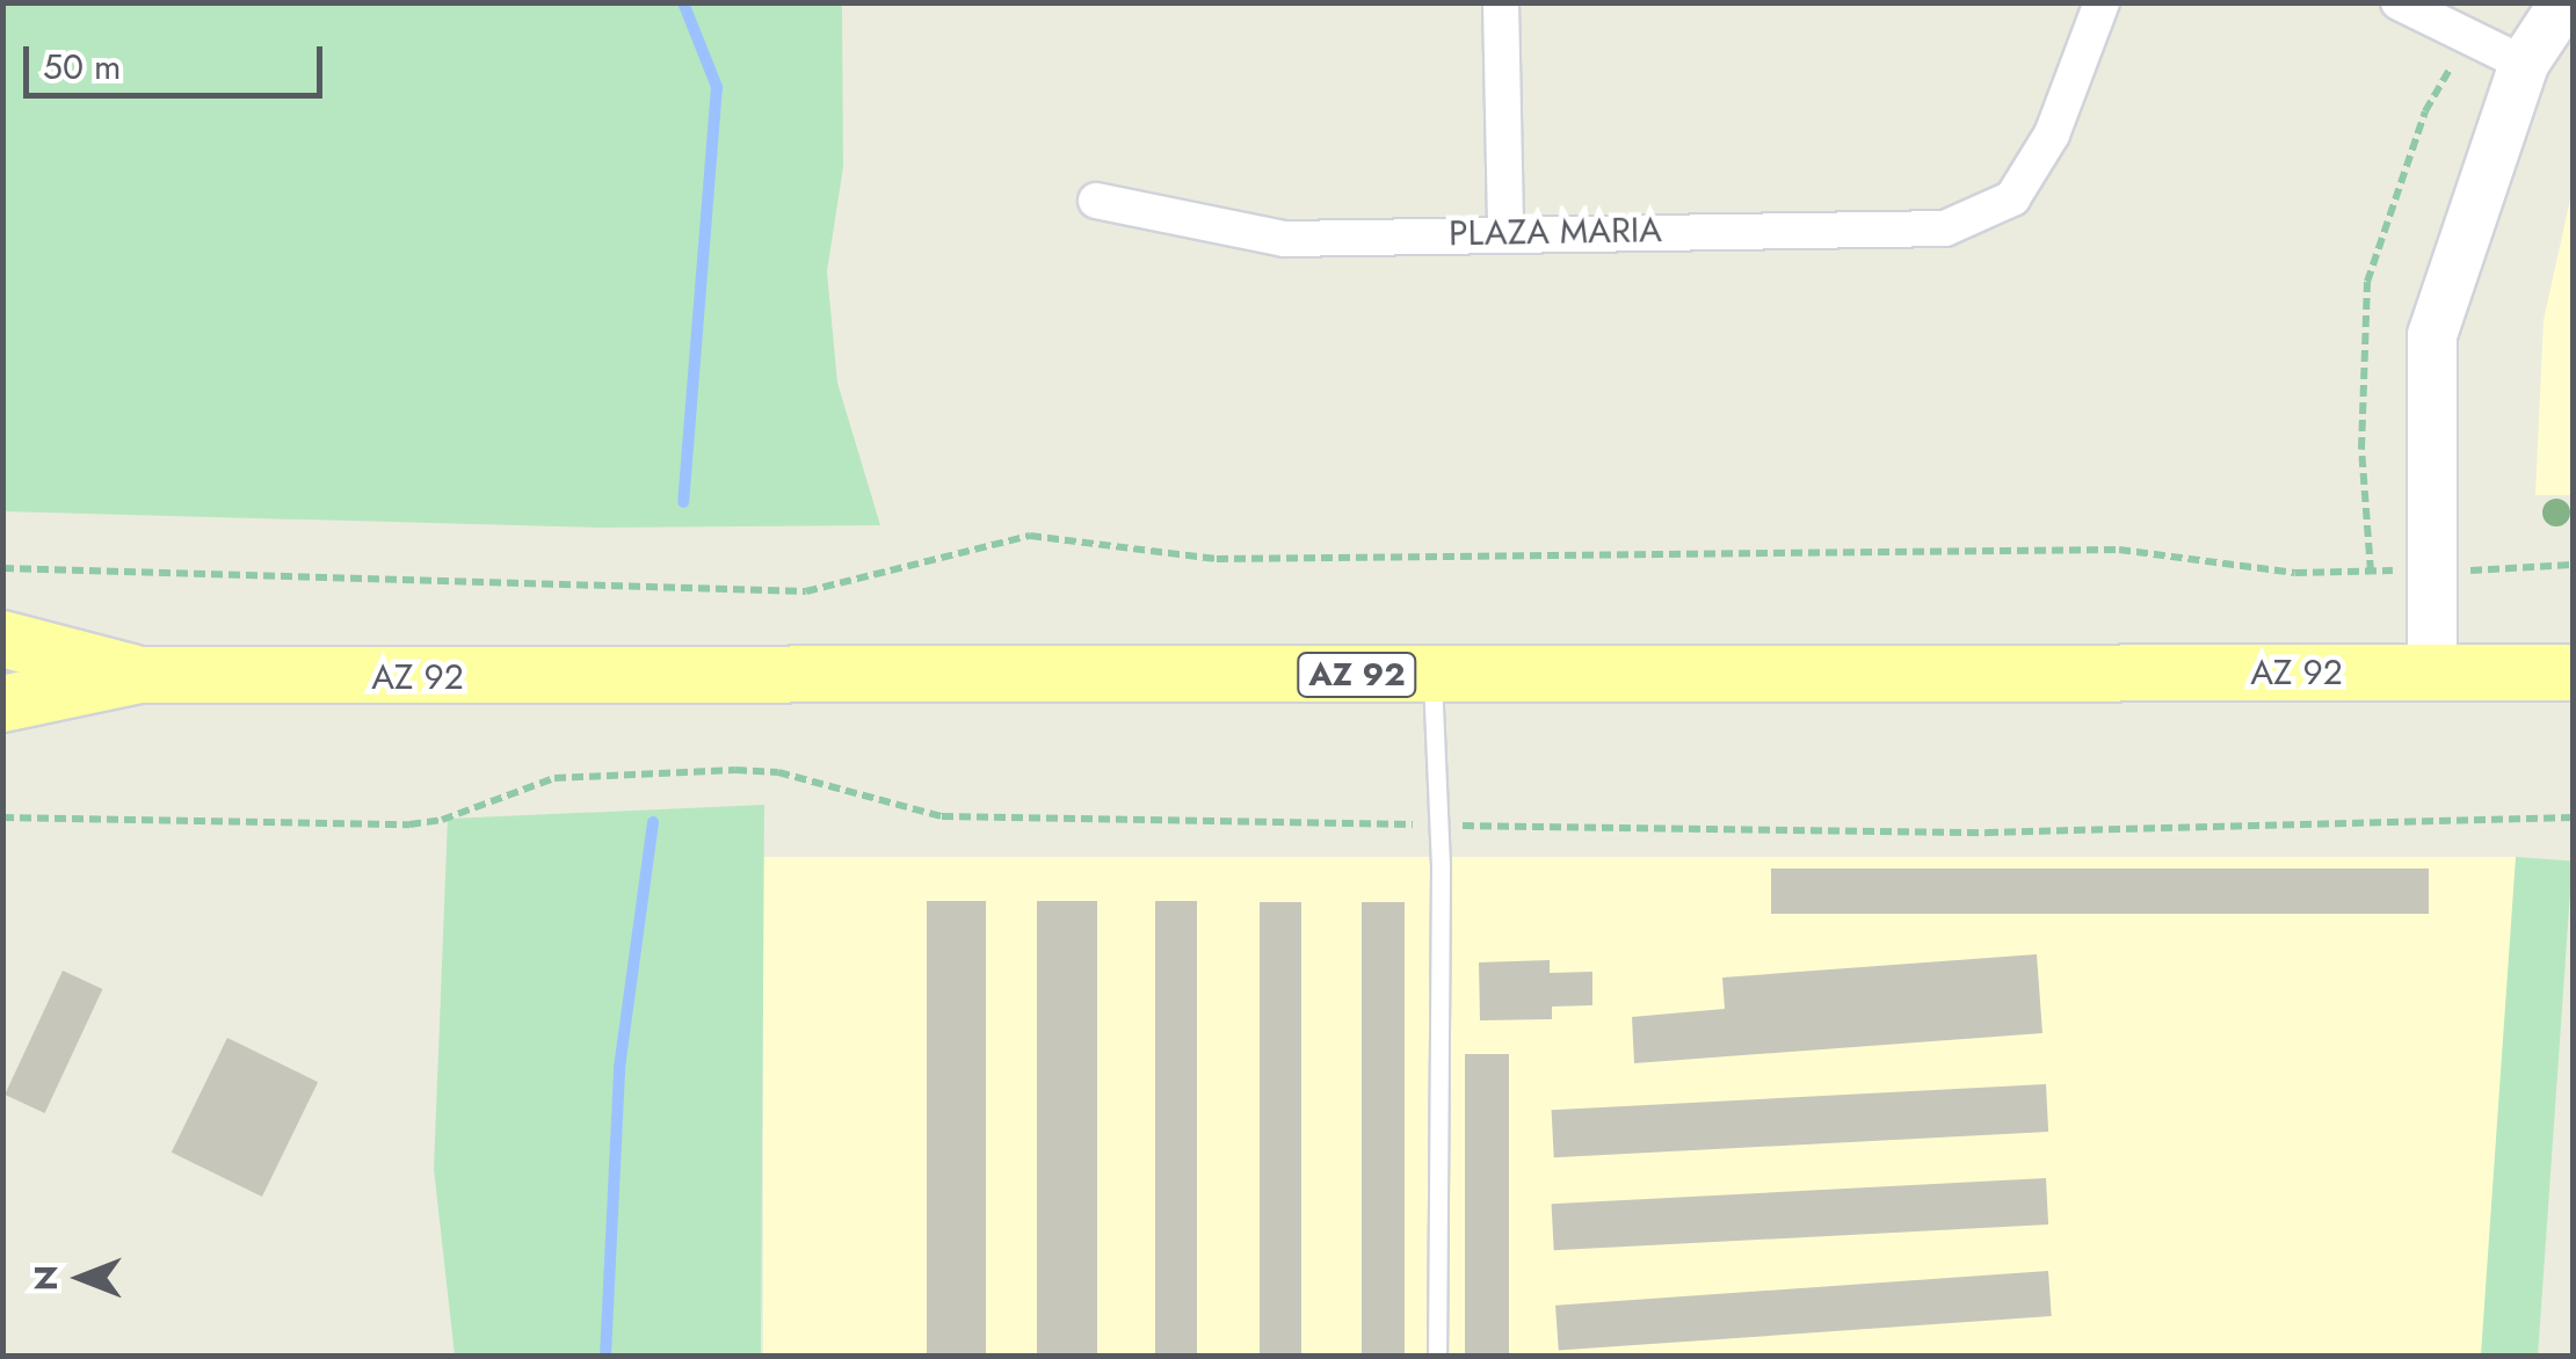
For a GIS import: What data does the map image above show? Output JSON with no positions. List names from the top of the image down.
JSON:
{
  "streets": {
    "main road": ["AZ 92"],
    "street": ["PLAZA MARIA"]
  },
  "scale_bar": "50 m",
  "north": "left"
}
